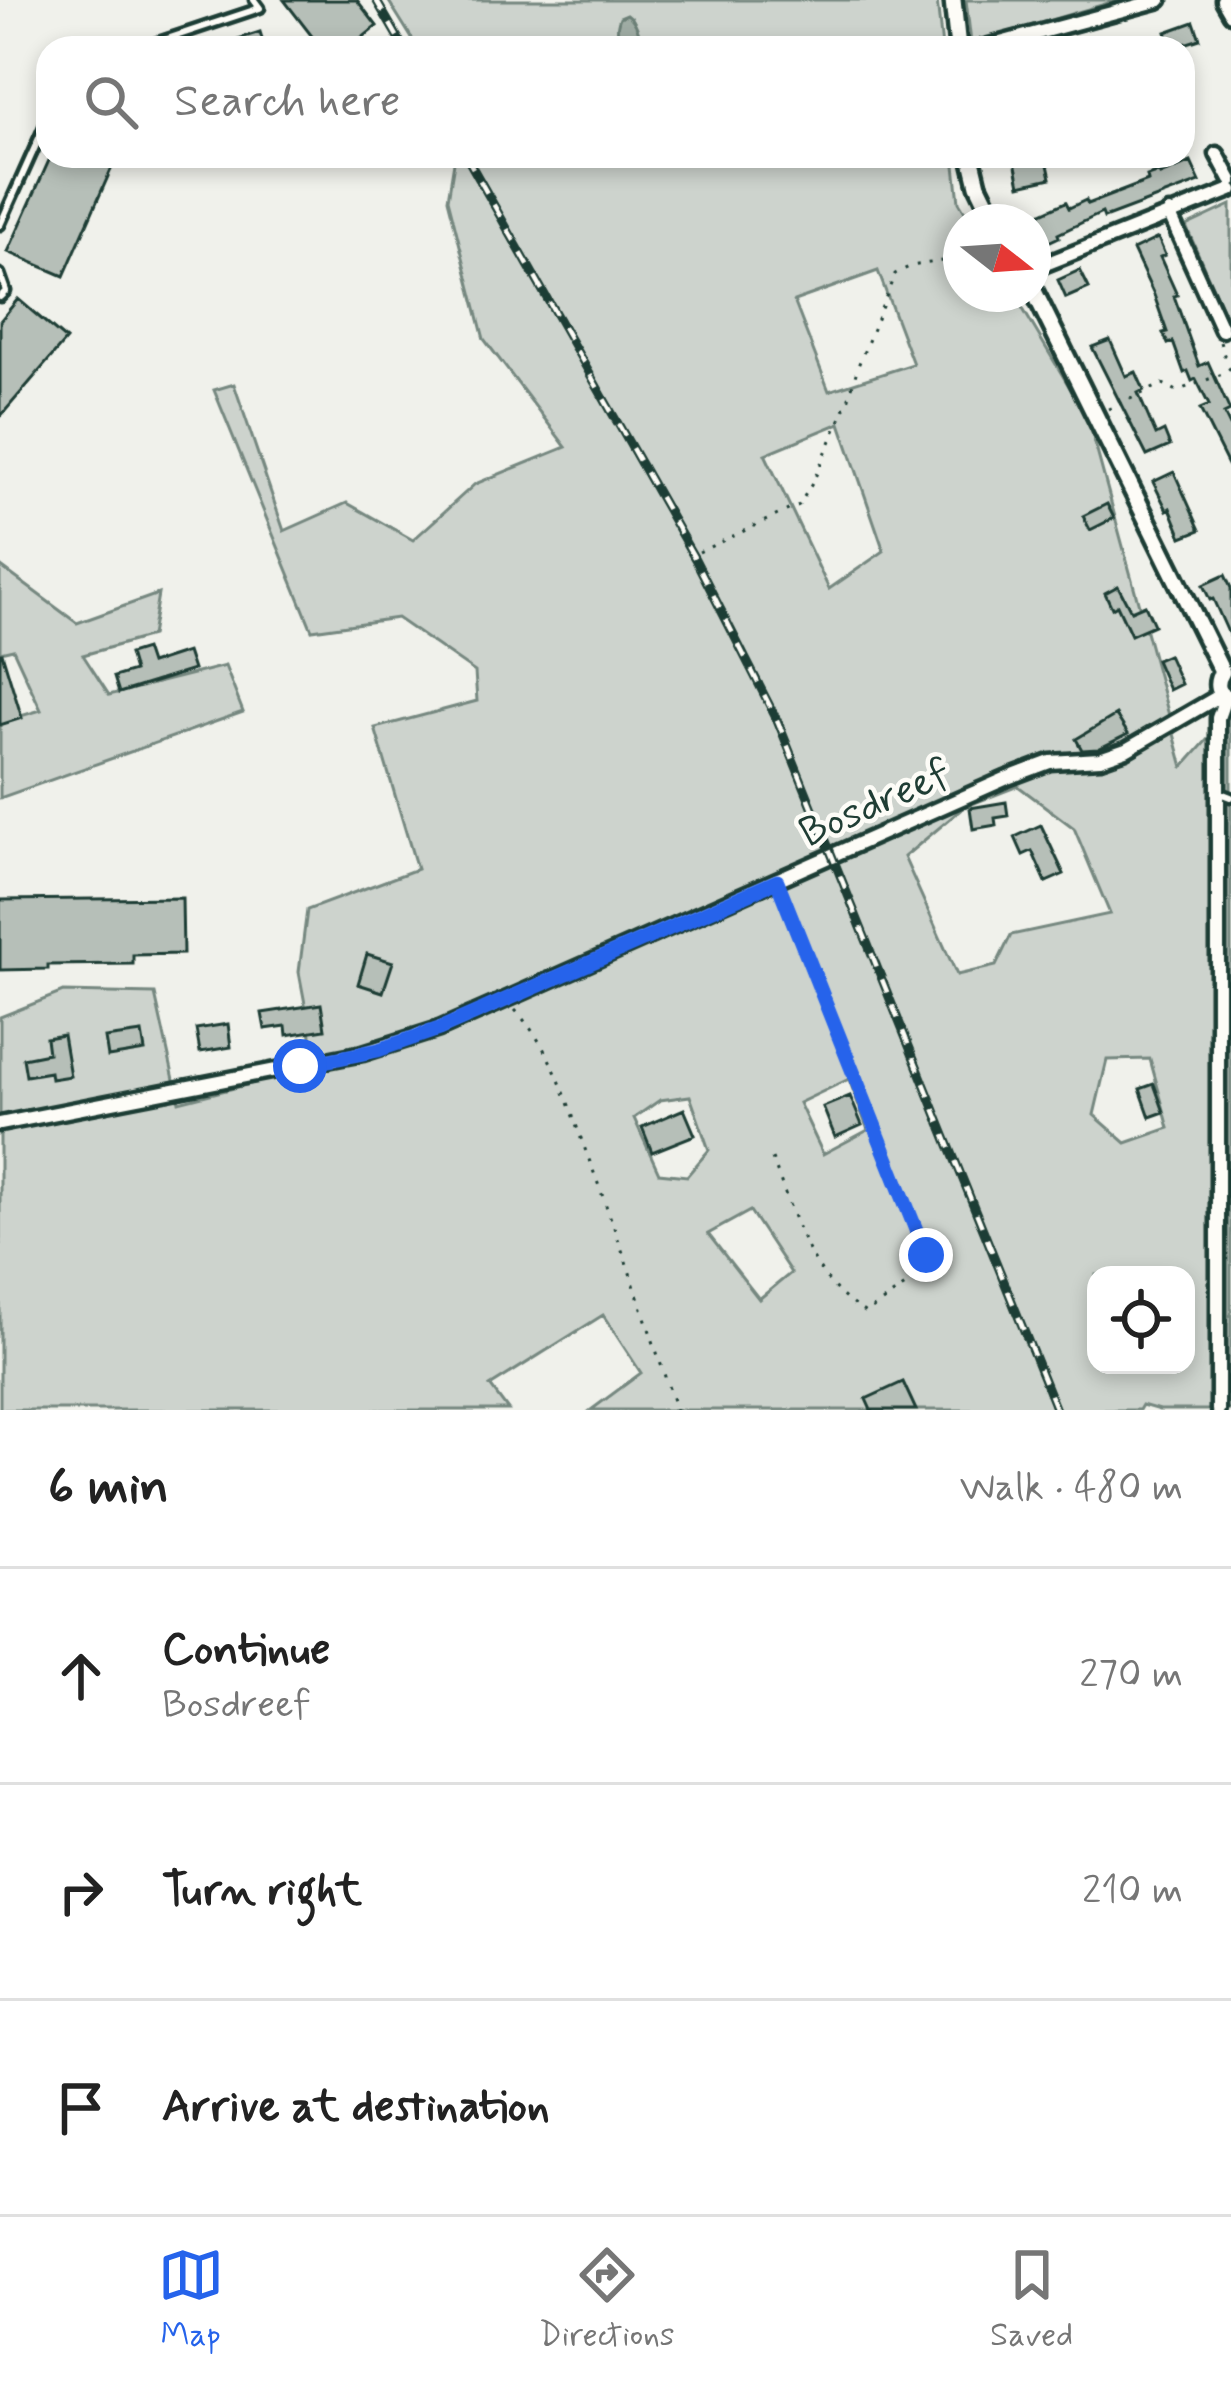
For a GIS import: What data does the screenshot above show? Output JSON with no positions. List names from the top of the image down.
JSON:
{
  "streets": {
    "street": ["Bosdreef"]
  },
  "north": "right",
  "page": {
    "search": "Search here",
    "heading": ["6 min", "Walk · 480 m"],
    "list": [
      ["Continue", "Bosdreef", "270 m"],
      ["Turn right", "210 m"],
      "Arrive at destination"
    ],
    "nav": ["Map", "Directions", "Saved"]
  }
}
